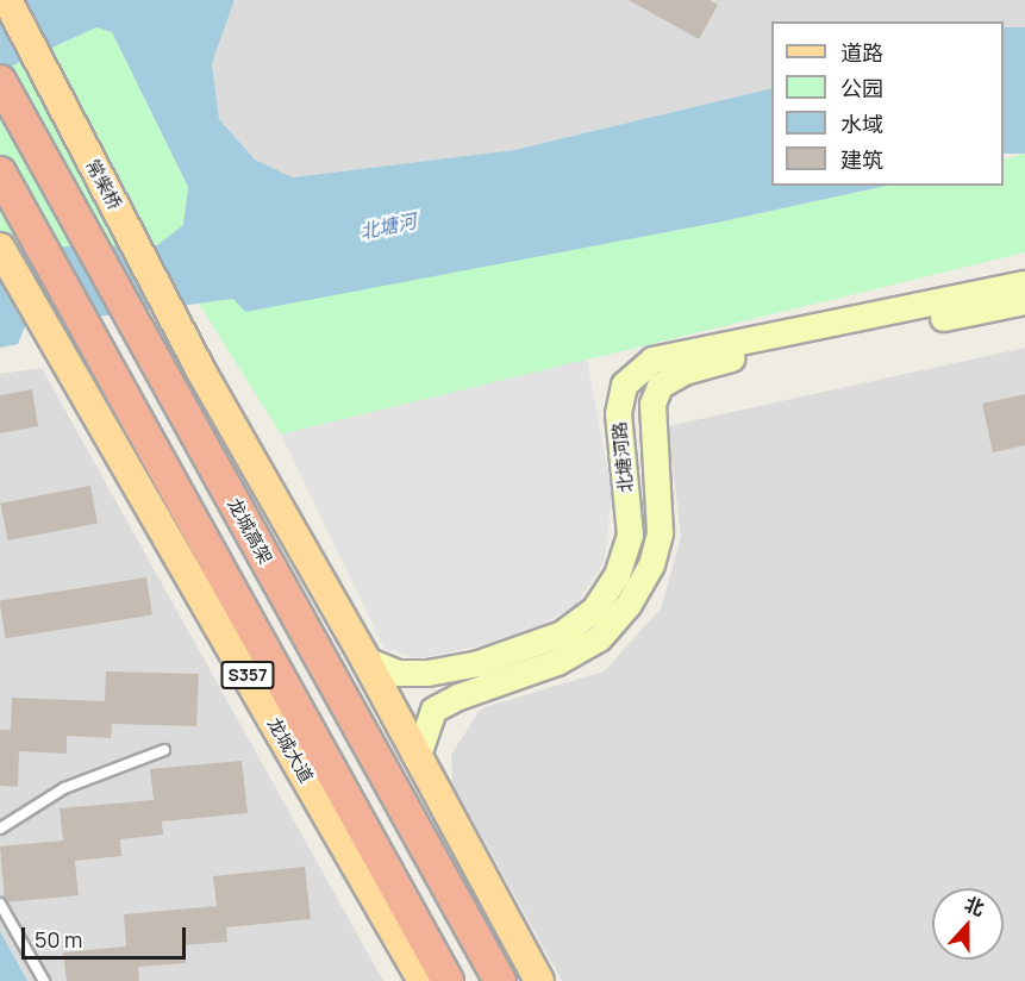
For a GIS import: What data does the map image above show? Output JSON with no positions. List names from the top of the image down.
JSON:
{
  "streets": {
    "highway": ["龙城高架"],
    "main road": [
      "常柴桥",
      "北塘河路",
      "S357",
      "龙城大道"
    ]
  },
  "crossings": [
    ["常柴桥", "北塘河路"]
  ],
  "water": ["北塘河"],
  "legend": [
    "道路",
    "公园",
    "水域",
    "建筑"
  ],
  "scale_bar": "50 m",
  "north": "top"
}
